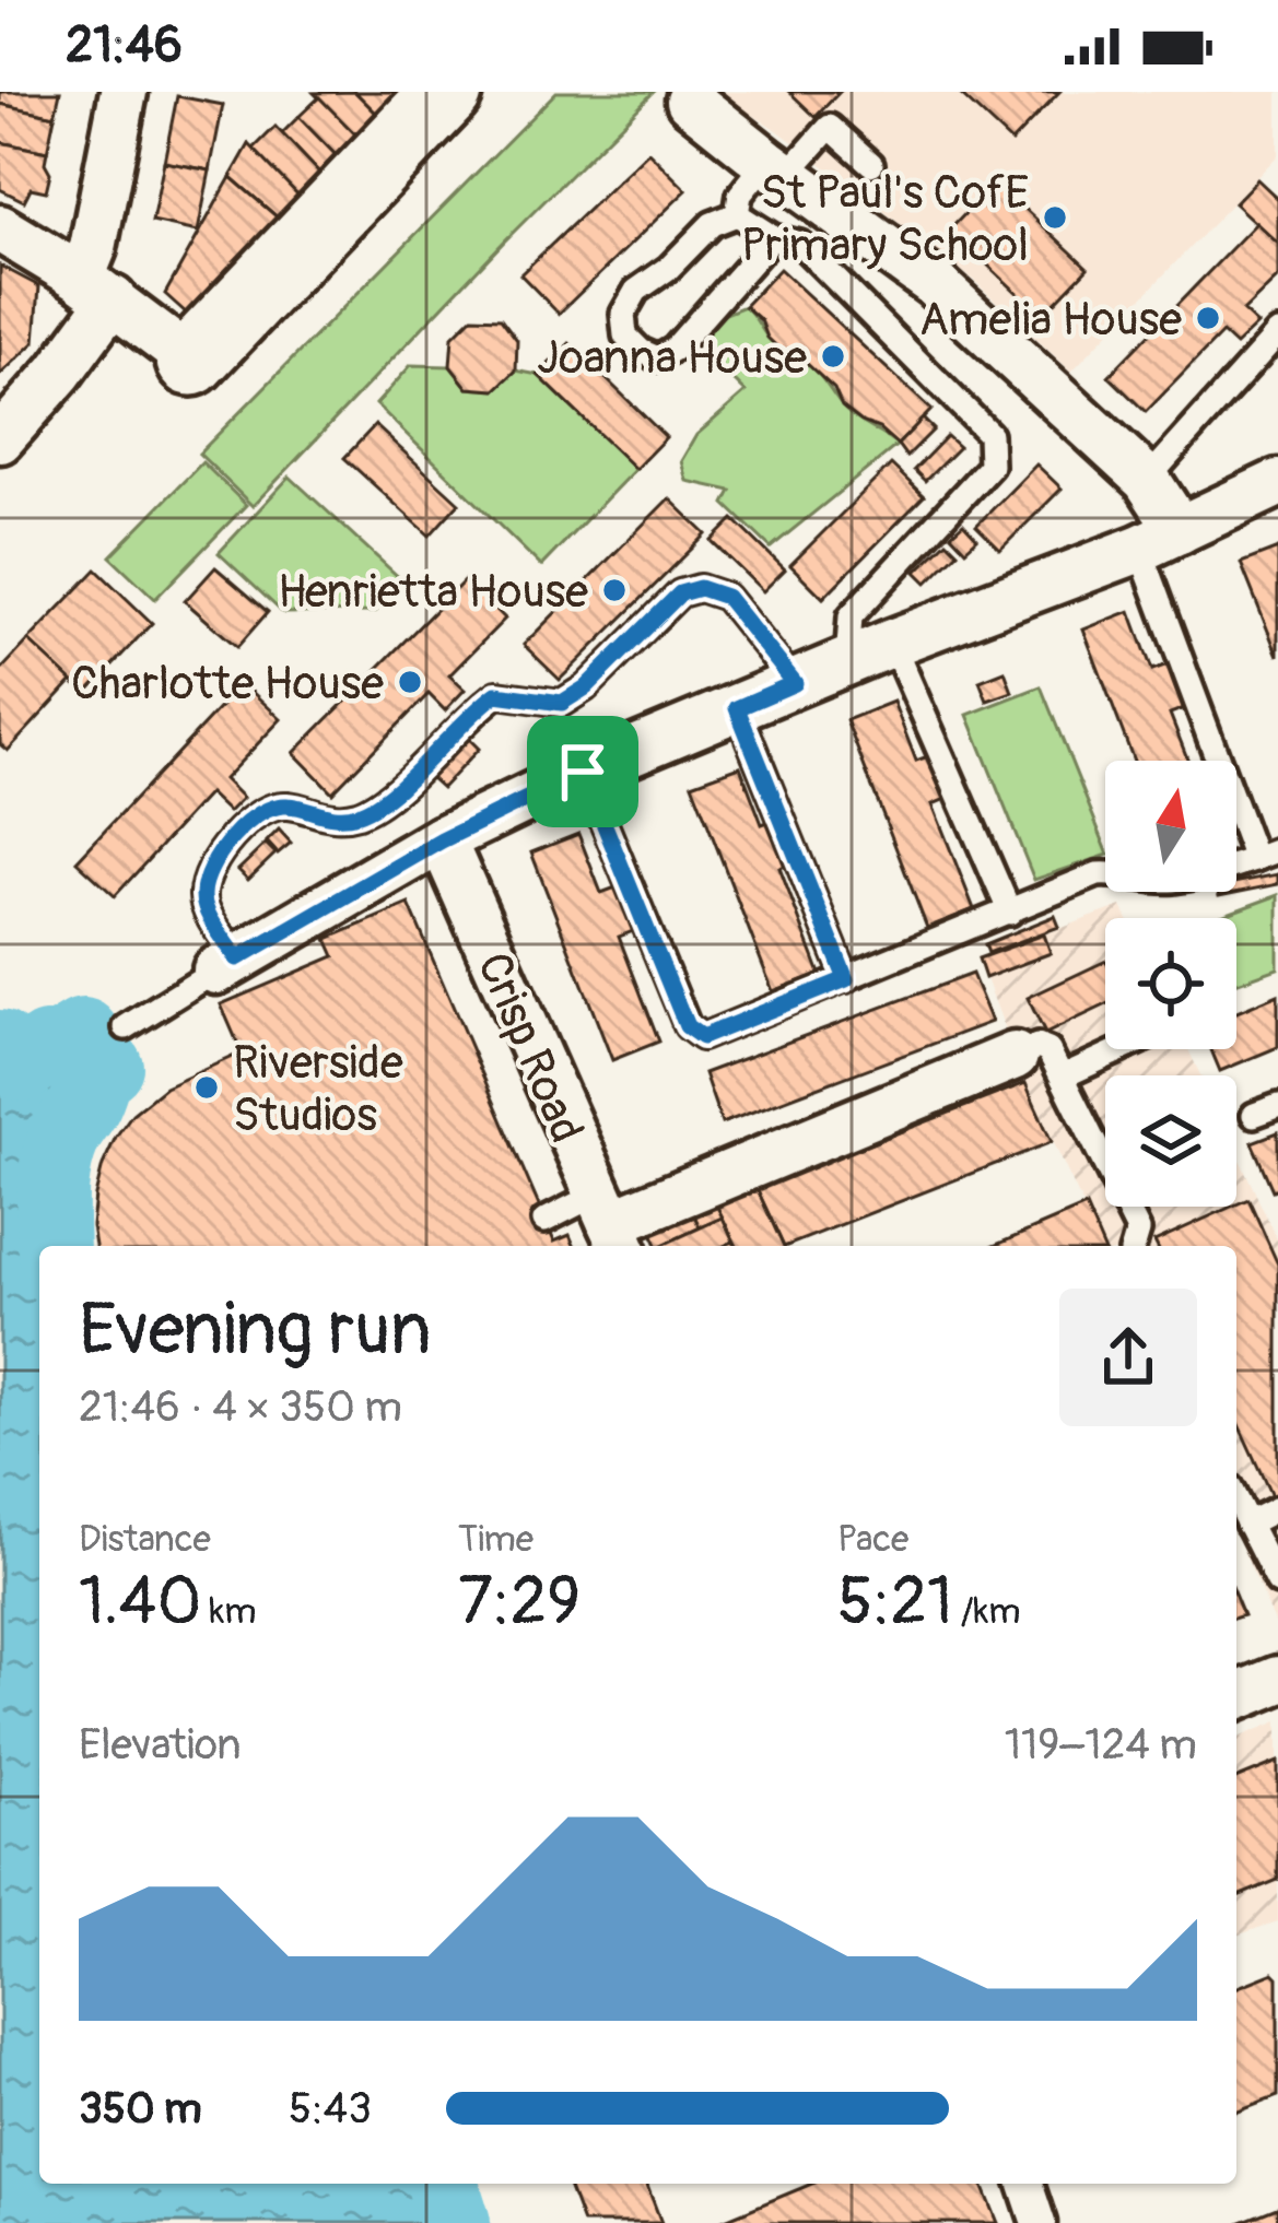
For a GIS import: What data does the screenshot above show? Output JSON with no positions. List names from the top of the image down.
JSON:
{
  "streets": {
    "street": ["Crisp Road"]
  },
  "places": [
    "St Paul's CofE Primary School",
    "Amelia House",
    "Joanna House",
    "Henrietta House",
    "Charlotte House",
    "Riverside Studios"
  ],
  "north": "top",
  "page": {
    "status": "21:46",
    "heading": ["Evening run", "21:46 · 4 × 350 m"],
    "stats": [
      ["Distance", "1.40 km"],
      ["Time", "7:29"],
      ["Pace", "5:21 /km"]
    ],
    "chart": ["Elevation", "119–124 m"],
    "list": [
      {
        "name": "350 m",
        "note": "5:43"
      }
    ]
  }
}
